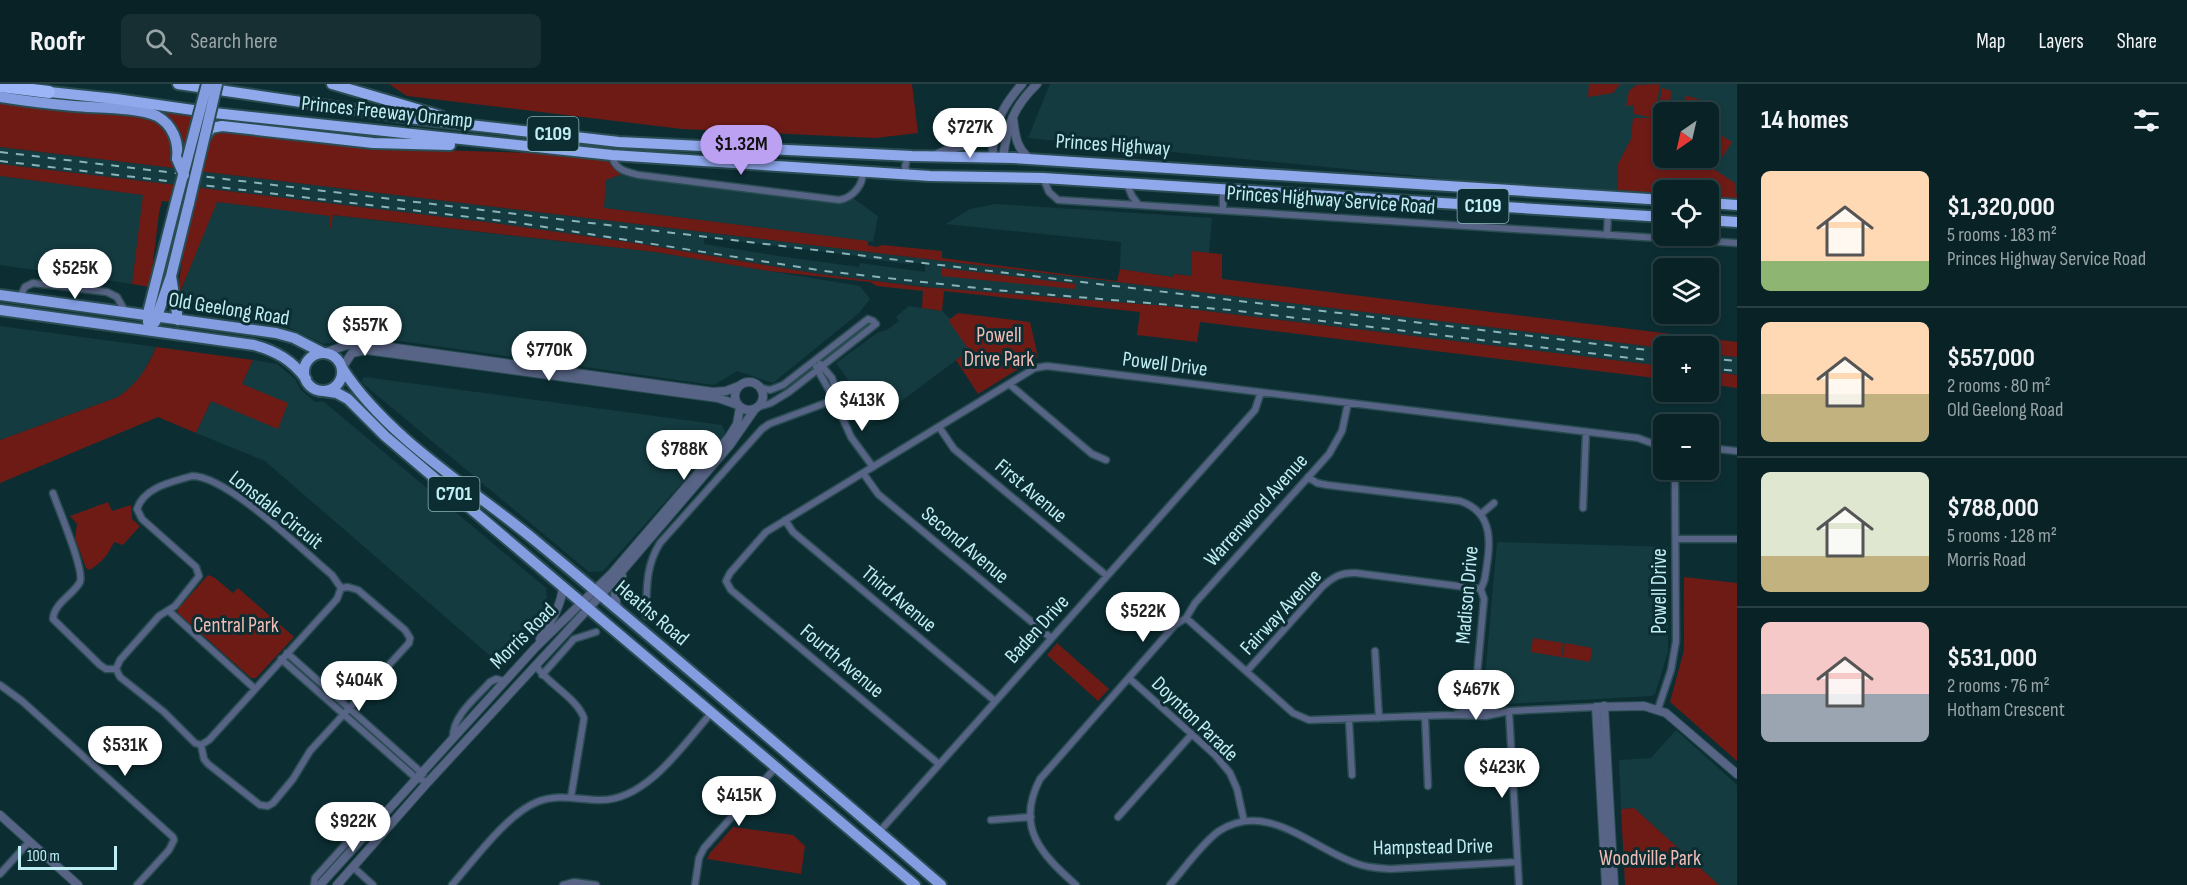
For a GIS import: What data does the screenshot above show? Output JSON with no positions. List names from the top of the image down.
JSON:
{
  "streets": {
    "highway": ["Princes Freeway Onramp", "C109", "Princes Highway"],
    "main road": ["Old Geelong Road", "C701", "Heaths Road"],
    "street": [
      "Princes Highway Service Road",
      "Powell Drive",
      "First Avenue",
      "Lonsdale Circuit",
      "Warrenwood Avenue",
      "Second Avenue",
      "Madison Drive",
      "Third Avenue",
      "Fairway Avenue",
      "Baden Drive",
      "Morris Road",
      "Fourth Avenue",
      "Doynton Parade",
      "Hampstead Drive"
    ]
  },
  "crossings": [
    ["Princes Freeway Onramp", "Princes Highway"],
    ["Princes Highway", "Princes Highway Service Road"],
    ["Old Geelong Road", "C701"],
    ["Old Geelong Road", "Heaths Road"],
    ["Powell Drive", "First Avenue"],
    ["Powell Drive", "Warrenwood Avenue"],
    ["Powell Drive", "Second Avenue"],
    ["Powell Drive", "Third Avenue"],
    ["Powell Drive", "Baden Drive"],
    ["Powell Drive", "Fourth Avenue"],
    ["First Avenue", "Baden Drive"],
    ["C701", "Heaths Road"],
    ["Warrenwood Avenue", "Doynton Parade"],
    ["Second Avenue", "Baden Drive"],
    ["Madison Drive", "Fairway Avenue"],
    ["Third Avenue", "Baden Drive"],
    ["Heaths Road", "Baden Drive"],
    ["Heaths Road", "Morris Road"],
    ["Baden Drive", "Fourth Avenue"],
    ["Doynton Parade", "Hampstead Drive"]
  ],
  "parks": ["Powell Drive Park", "Central Park", "Woodville Park"],
  "scale_bar": "100 m",
  "north": "bottom left",
  "page": {
    "header": "Roofr",
    "search": "Search here",
    "nav": ["Map", "Layers", "Share"],
    "heading": "14 homes",
    "map_buttons": ["+", "−"],
    "price": [
      "$727K",
      "$1.32M",
      "$525K",
      "$557K",
      "$770K",
      "$413K",
      "$788K",
      "$522K",
      "$404K",
      "$467K",
      "$531K",
      "$423K",
      "$415K",
      "$922K"
    ],
    "list": [
      {
        "name": "$1,320,000",
        "note": "5 rooms · 183 m² · Princes Highway Service Road"
      },
      {
        "name": "$557,000",
        "note": "2 rooms · 80 m² · Old Geelong Road"
      },
      {
        "name": "$788,000",
        "note": "5 rooms · 128 m² · Morris Road"
      },
      {
        "name": "$531,000",
        "note": "2 rooms · 76 m² · Hotham Crescent"
      }
    ],
    "scale": "100 m"
  }
}
